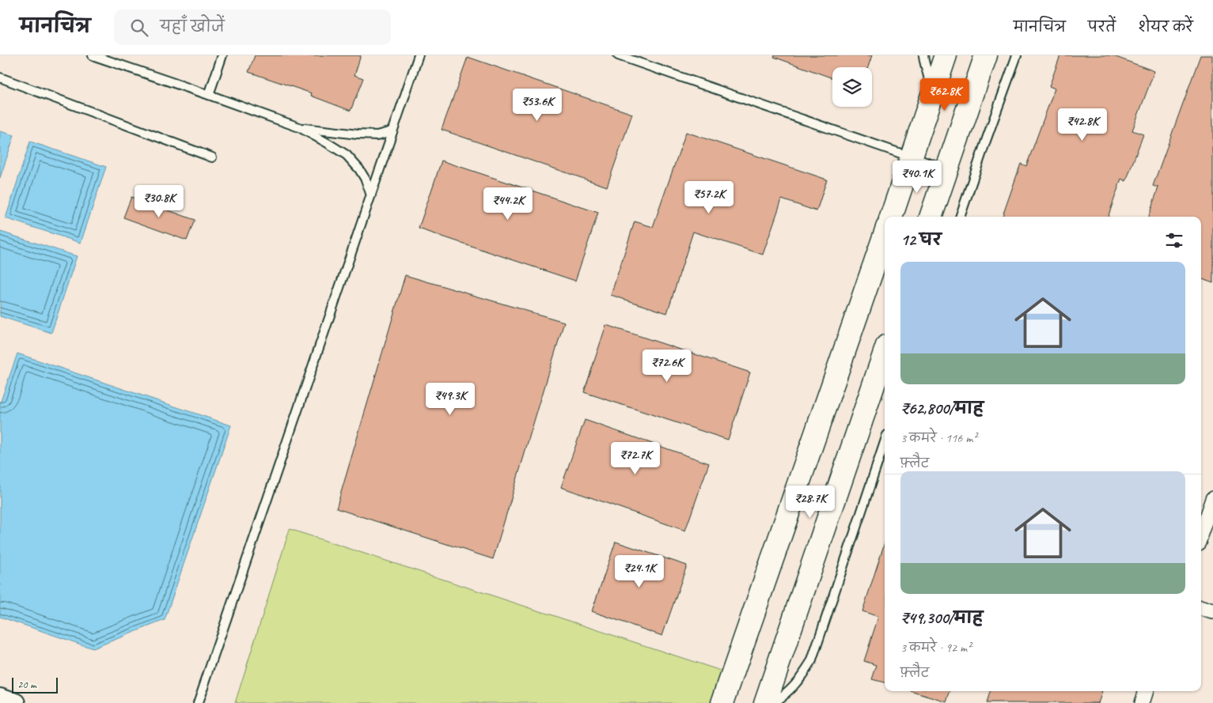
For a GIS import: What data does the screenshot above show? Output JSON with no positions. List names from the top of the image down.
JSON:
{
  "scale_bar": "20 m",
  "page": {
    "header": "मानचित्र",
    "search": "यहाँ खोजें",
    "nav": ["मानचित्र", "परतें", "शेयर करें"],
    "price": [
      "₹62.8K",
      "₹53.6K",
      "₹42.8K",
      "₹40.1K",
      "₹57.2K",
      "₹30.8K",
      "₹44.2K",
      "₹72.6K",
      "₹49.3K",
      "₹72.7K",
      "₹28.7K",
      "₹24.1K"
    ],
    "heading": "12 घर",
    "list": [
      {
        "name": "₹62,800/माह",
        "note": "3 कमरे · 116 m² · फ़्लैट"
      },
      {
        "name": "₹49,300/माह",
        "note": "3 कमरे · 92 m² · फ़्लैट"
      }
    ],
    "scale": "20 m"
  }
}
